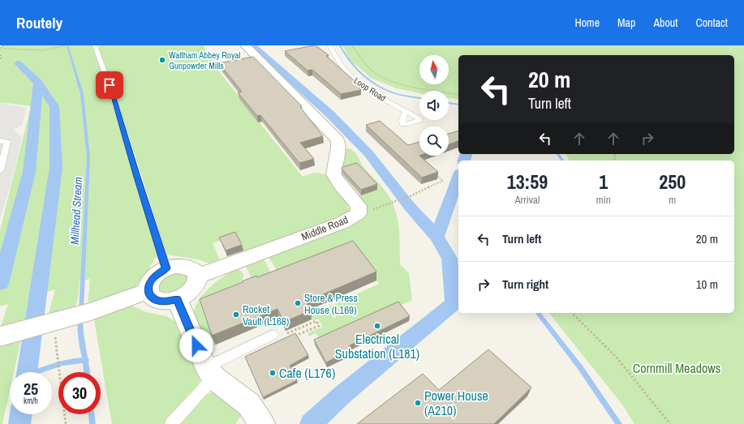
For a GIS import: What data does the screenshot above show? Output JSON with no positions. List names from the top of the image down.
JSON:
{
  "streets": {
    "street": ["Middle Road"],
    "lane": ["Loop Road"]
  },
  "water": ["Millhead Stream"],
  "parks": ["Cornmill Meadows"],
  "places": [
    "Waltham Abbey Royal Gunpowder Mills",
    "Store & Press House (L169)",
    "Rocket Vault (L168)",
    "Electrical Substation (L181)",
    "Cafe (L176)",
    "Power House (A210)"
  ],
  "north": "top",
  "page": {
    "header": "Routely",
    "nav": [
      "Home",
      "Map",
      "About",
      "Contact"
    ],
    "turn": ["20 m", "Turn left"],
    "eta": [
      "13:59",
      "Arrival",
      "1",
      "min",
      "250",
      "m"
    ],
    "list": [
      {
        "name": "Turn left",
        "value": "20 m"
      },
      {
        "name": "Turn right",
        "value": "10 m"
      }
    ],
    "speed": "25 km/h",
    "limit": "30"
  }
}
